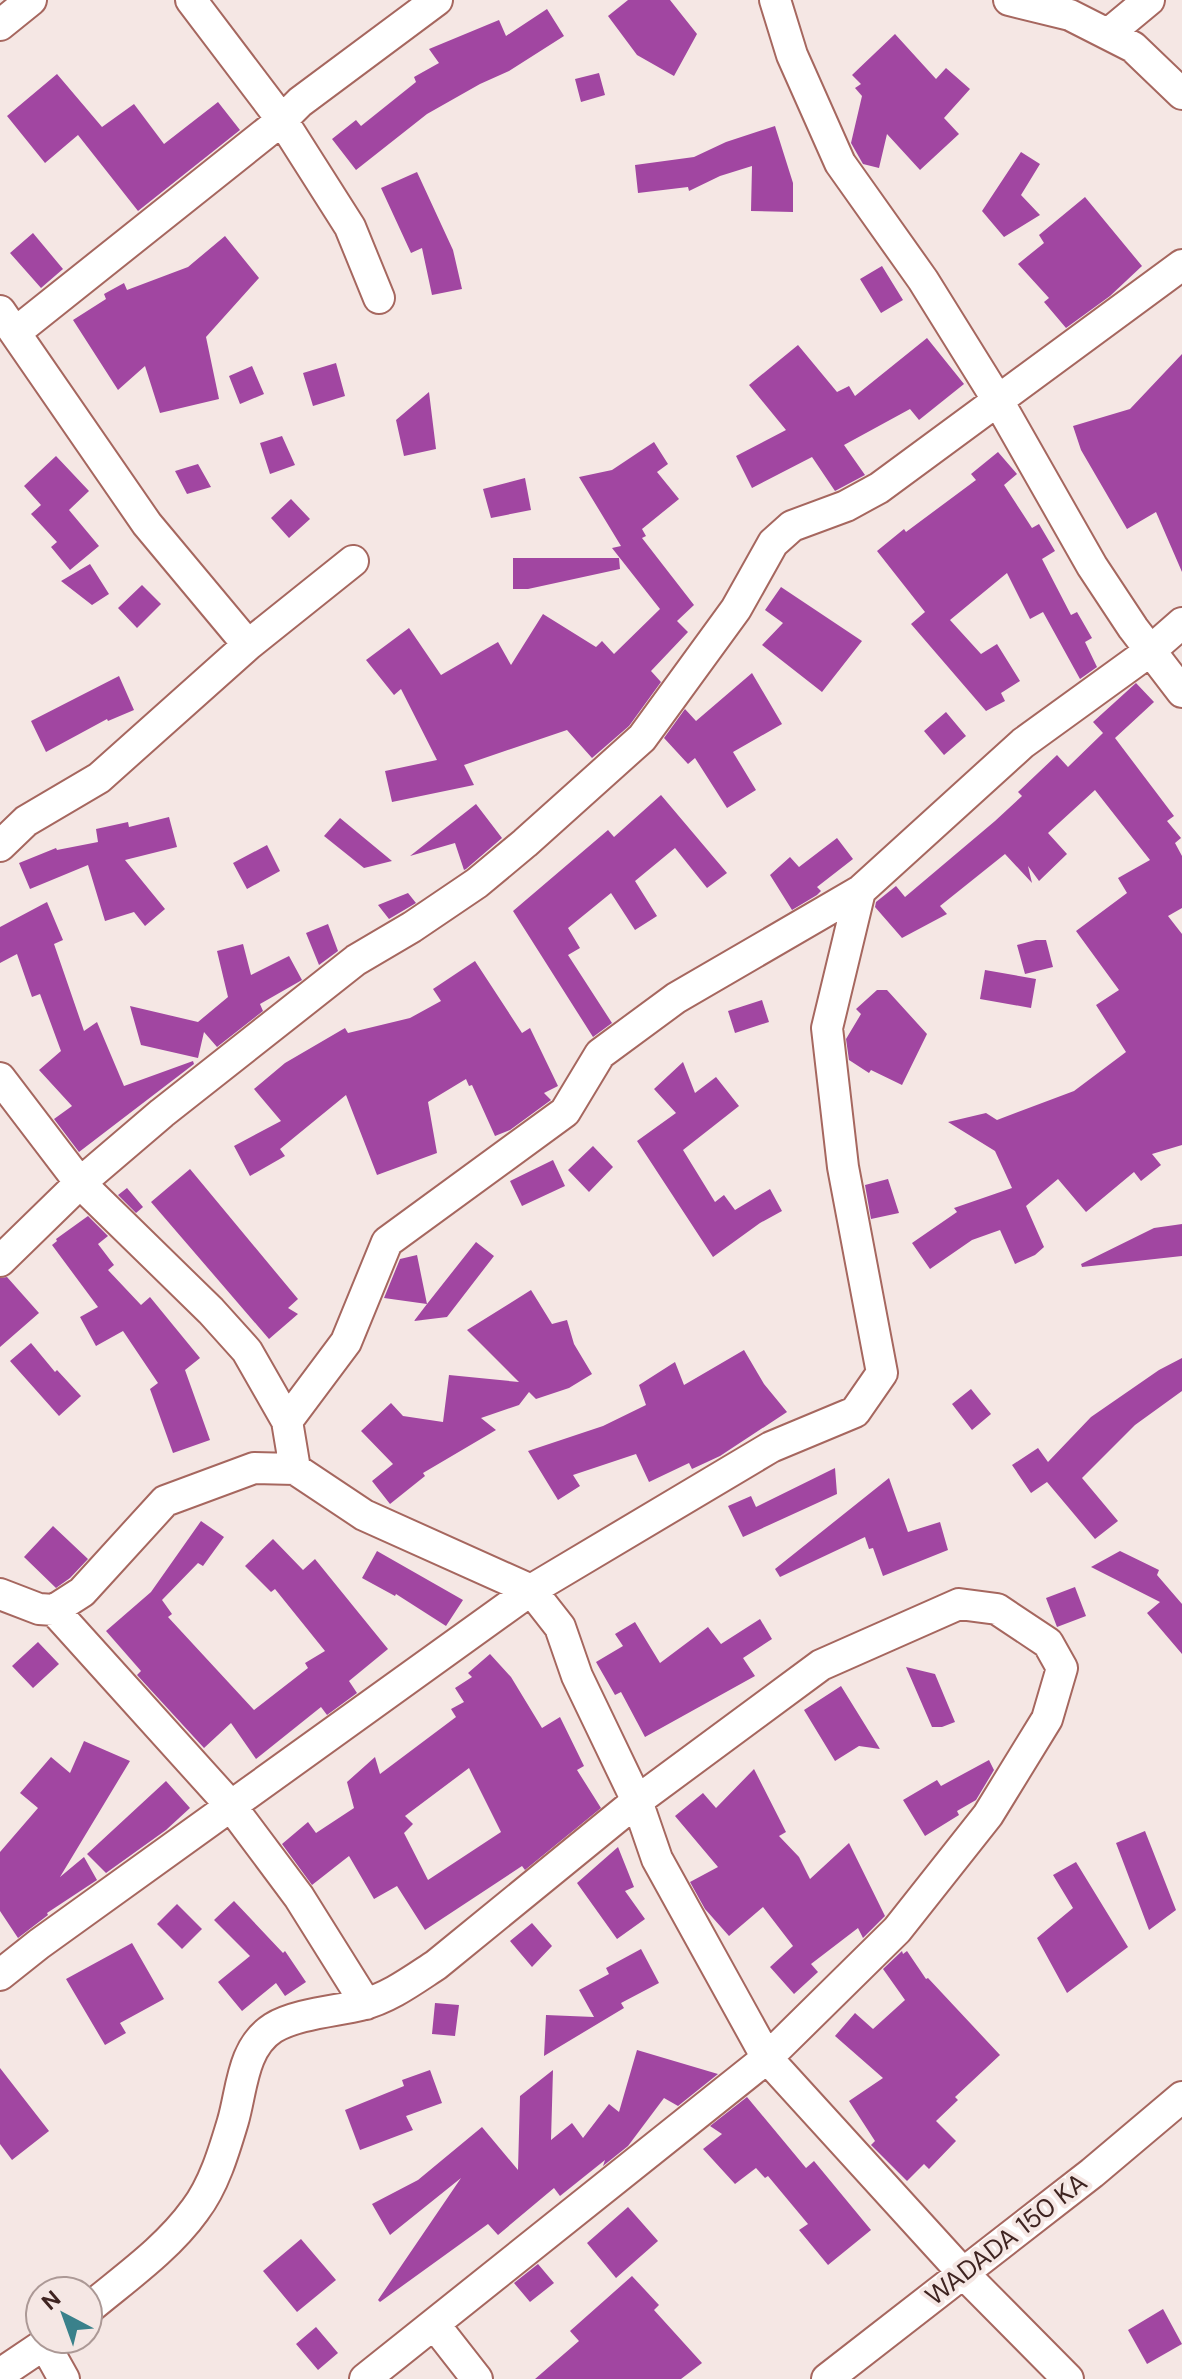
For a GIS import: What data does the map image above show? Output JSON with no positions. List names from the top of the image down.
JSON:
{
  "streets": {
    "street": ["WADADA 150 KA"]
  },
  "north": "top left"
}
